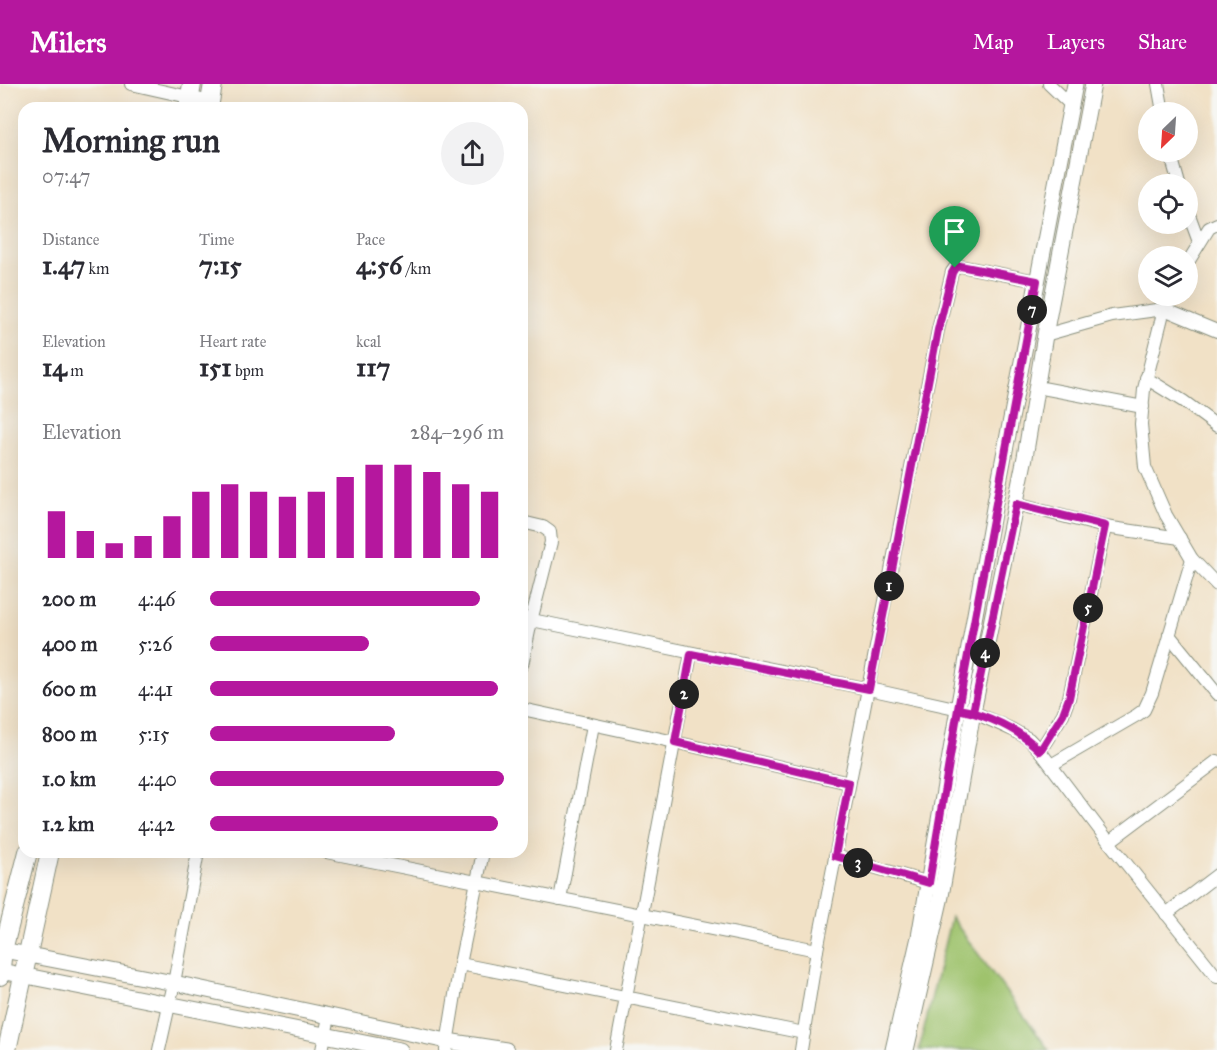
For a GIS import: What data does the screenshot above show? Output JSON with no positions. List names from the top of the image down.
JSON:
{
  "north": "bottom left",
  "page": {
    "header": "Milers",
    "nav": ["Map", "Layers", "Share"],
    "heading": ["Morning run", "07:47"],
    "stats": [
      ["Distance", "1.47 km"],
      ["Time", "7:15"],
      ["Pace", "4:56 /km"],
      ["Elevation", "14 m"],
      ["Heart rate", "151 bpm"],
      ["kcal", "117"]
    ],
    "pins": [
      "7",
      "1",
      "5",
      "4",
      "2",
      "3"
    ],
    "chart": ["Elevation", "284–296 m"],
    "list": [
      {
        "name": "200 m",
        "note": "4:46"
      },
      {
        "name": "400 m",
        "note": "5:26"
      },
      {
        "name": "600 m",
        "note": "4:41"
      },
      {
        "name": "800 m",
        "note": "5:15"
      },
      {
        "name": "1.0 km",
        "note": "4:40"
      },
      {
        "name": "1.2 km",
        "note": "4:42"
      }
    ]
  }
}
